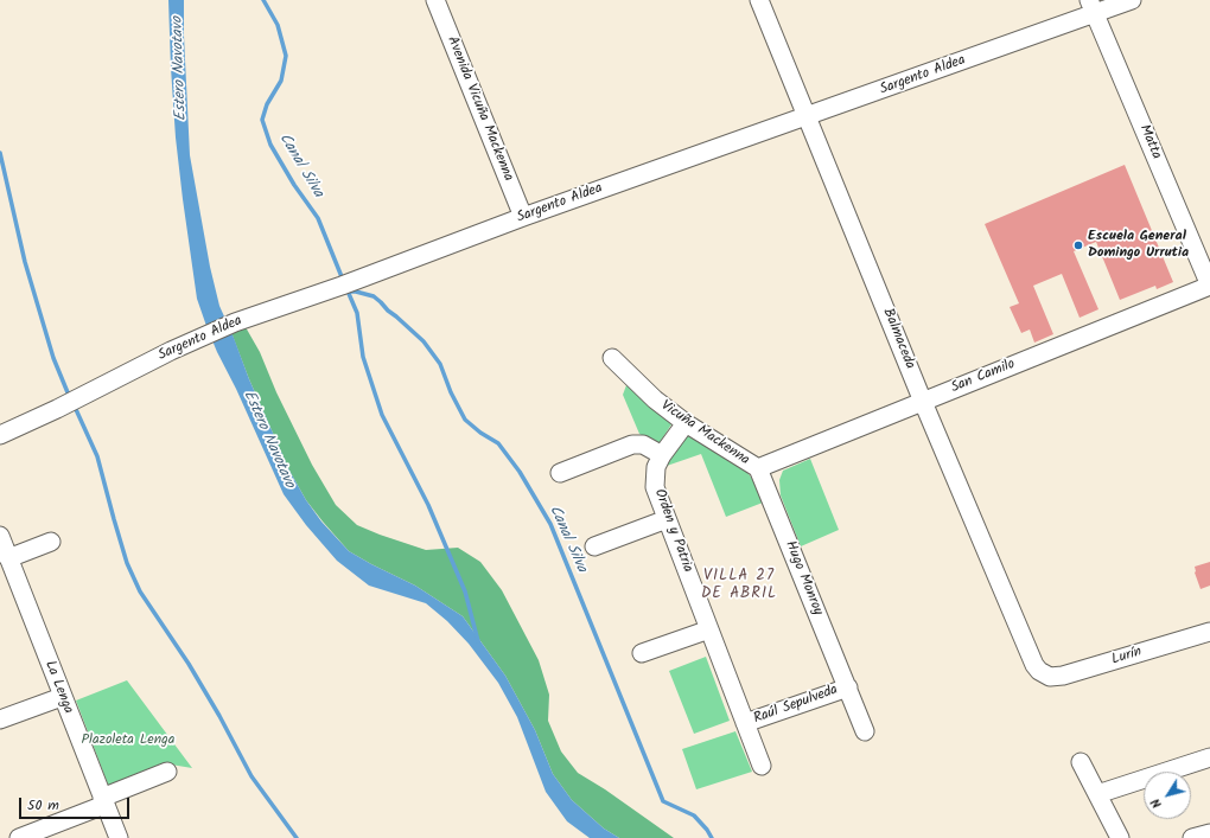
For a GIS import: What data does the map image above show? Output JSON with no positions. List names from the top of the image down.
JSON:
{
  "streets": {
    "street": [
      "Sargento Aldea",
      "Avenida Vicuña Mackenna",
      "Matta",
      "Balmaceda",
      "San Camilo",
      "Vicuña Mackenna",
      "Orden y Patria",
      "Hugo Monroy",
      "Lurín",
      "La Lenga",
      "Raúl Sepulveda"
    ]
  },
  "crossings": [
    ["Sargento Aldea", "Avenida Vicuña Mackenna"],
    ["Sargento Aldea", "Matta"],
    ["Sargento Aldea", "Balmaceda"],
    ["Matta", "San Camilo"],
    ["Balmaceda", "San Camilo"],
    ["Balmaceda", "Lurín"],
    ["San Camilo", "Vicuña Mackenna"],
    ["San Camilo", "Hugo Monroy"],
    ["Vicuña Mackenna", "Orden y Patria"],
    ["Vicuña Mackenna", "Hugo Monroy"],
    ["Orden y Patria", "Raúl Sepulveda"],
    ["Hugo Monroy", "Raúl Sepulveda"]
  ],
  "districts": ["VILLA 27 DE ABRIL"],
  "water": ["Estero Navotavo", "Canal Silva"],
  "parks": ["Plazoleta Lenga"],
  "places": ["Escuela General Domingo Urrutia"],
  "scale_bar": "50 m",
  "north": "bottom left"
}
